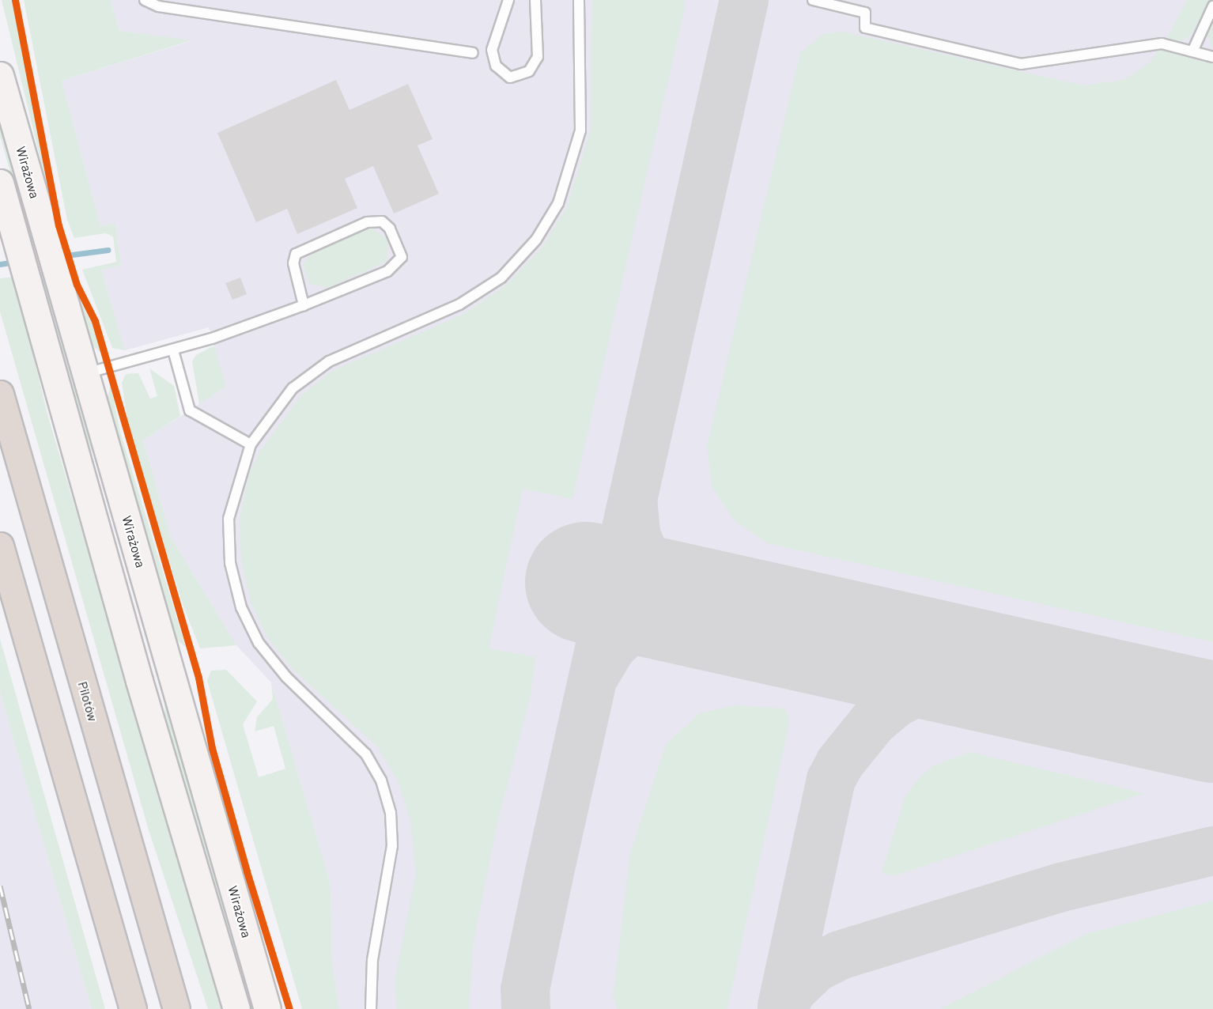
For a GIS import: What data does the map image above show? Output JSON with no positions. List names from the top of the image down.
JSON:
{
  "streets": {
    "highway": ["Pilotów"],
    "main road": ["Wirażowa"]
  }
}
